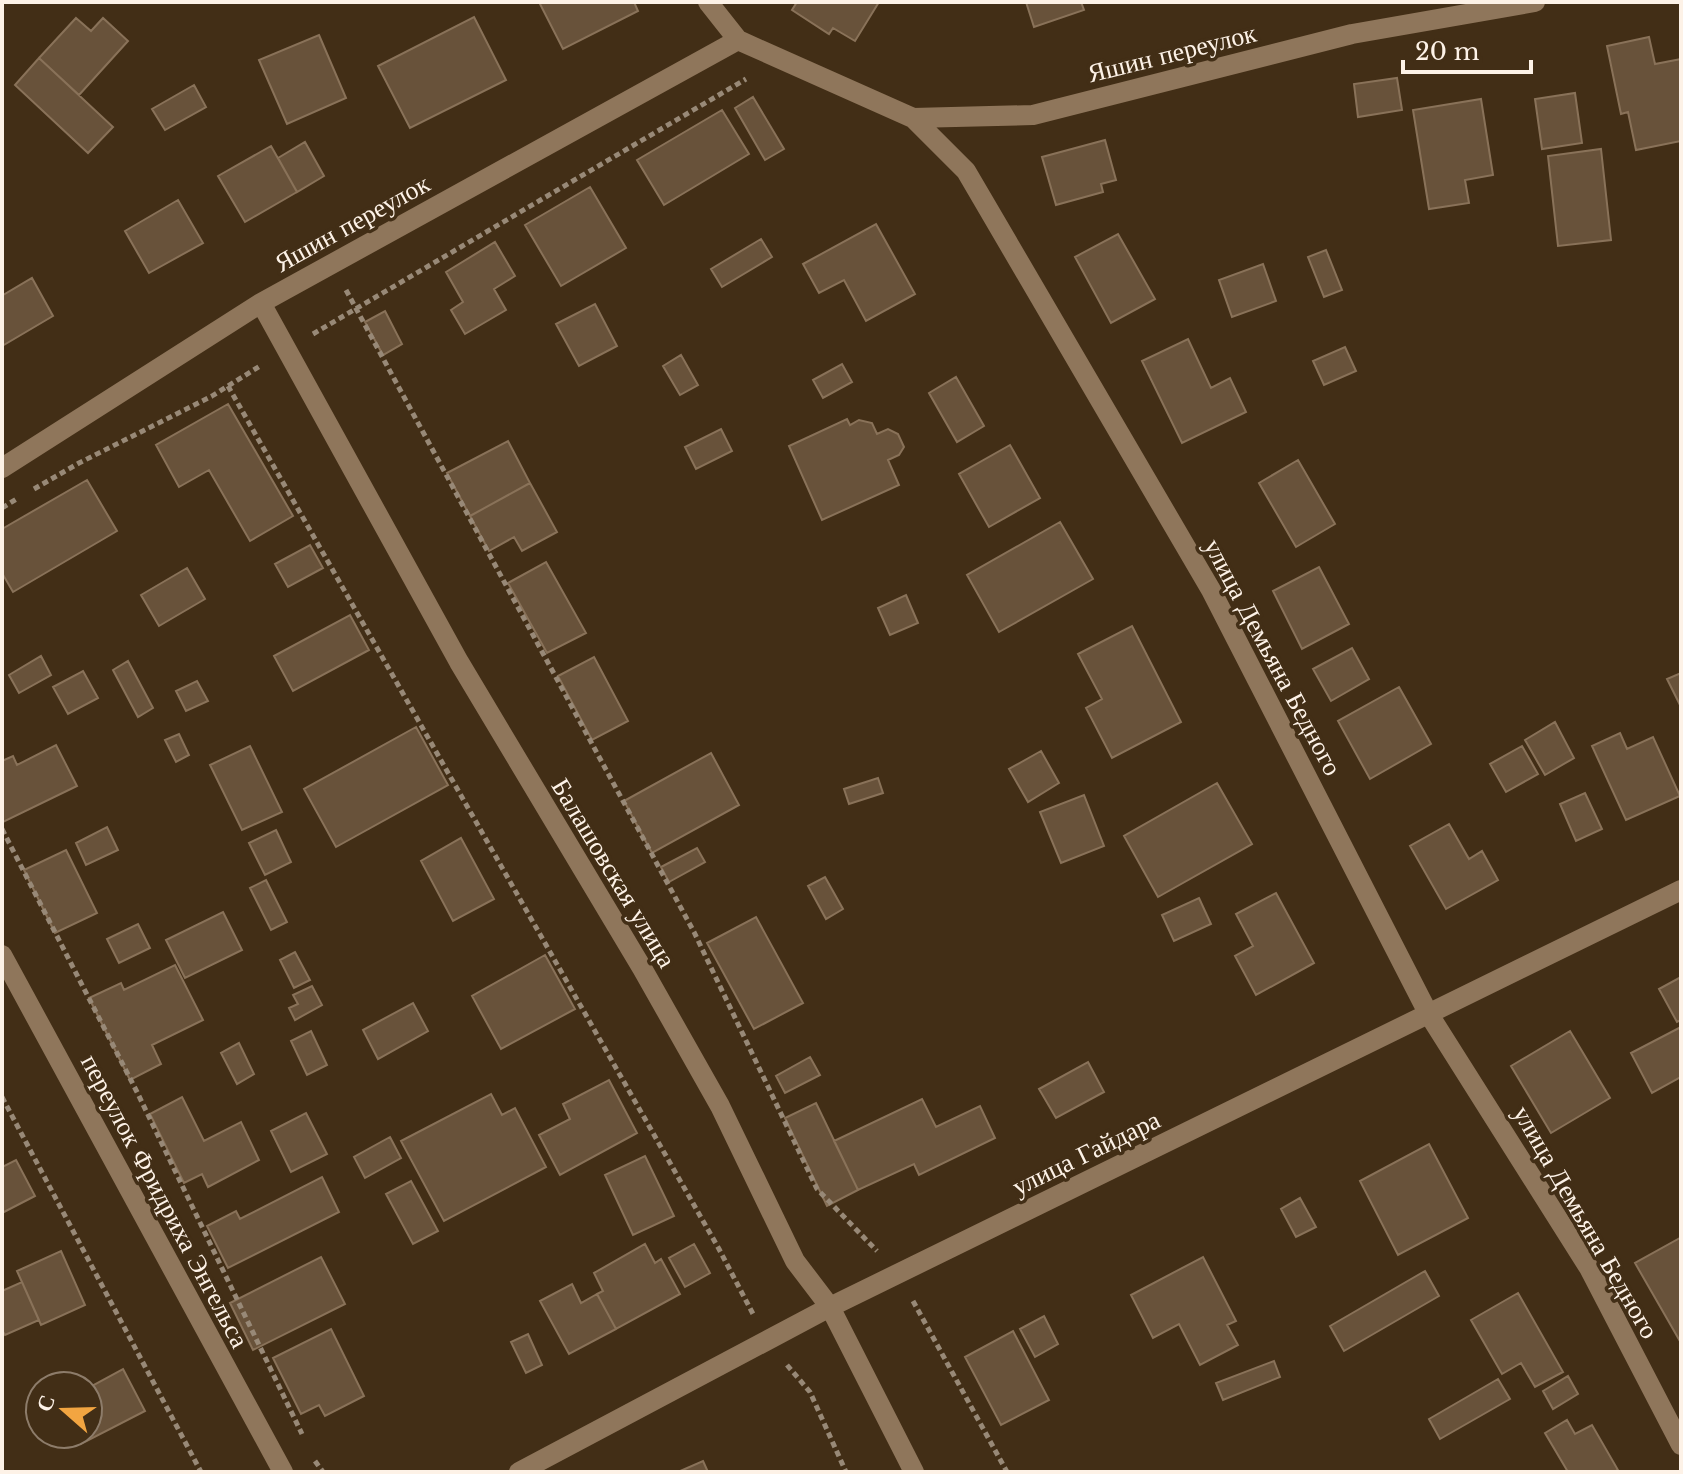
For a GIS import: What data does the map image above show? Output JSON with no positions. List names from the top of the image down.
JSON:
{
  "streets": {
    "street": [
      "Яшин переулок",
      "улица Демьяна Бедного",
      "Балашовская улица",
      "улица Гайдара",
      "переулок Фридриха Энгельса"
    ]
  },
  "crossings": [
    ["Яшин переулок", "улица Демьяна Бедного"],
    ["Яшин переулок", "Балашовская улица"],
    ["улица Демьяна Бедного", "улица Гайдара"],
    ["Балашовская улица", "улица Гайдара"]
  ],
  "scale_bar": "20 m",
  "north": "left"
}
